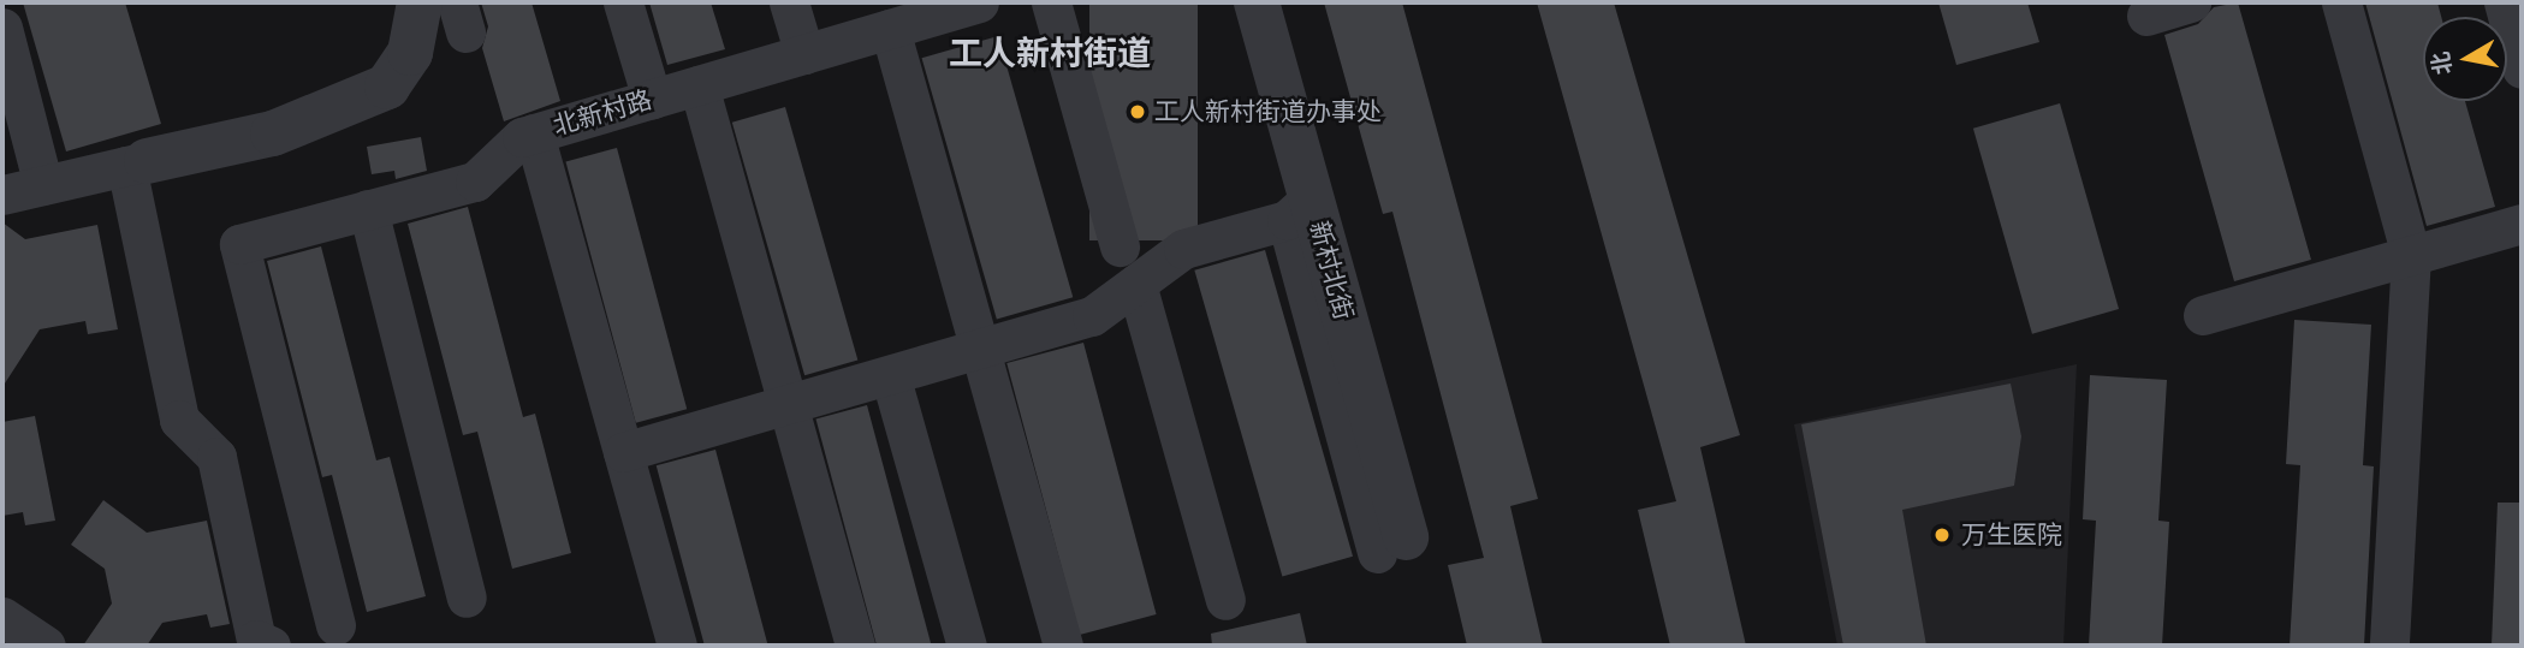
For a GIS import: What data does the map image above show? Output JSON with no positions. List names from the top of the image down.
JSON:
{
  "streets": {
    "street": ["北新村路", "新村北街"]
  },
  "districts": ["工人新村街道"],
  "places": ["工人新村街道办事处", "万生医院"],
  "north": "left"
}
